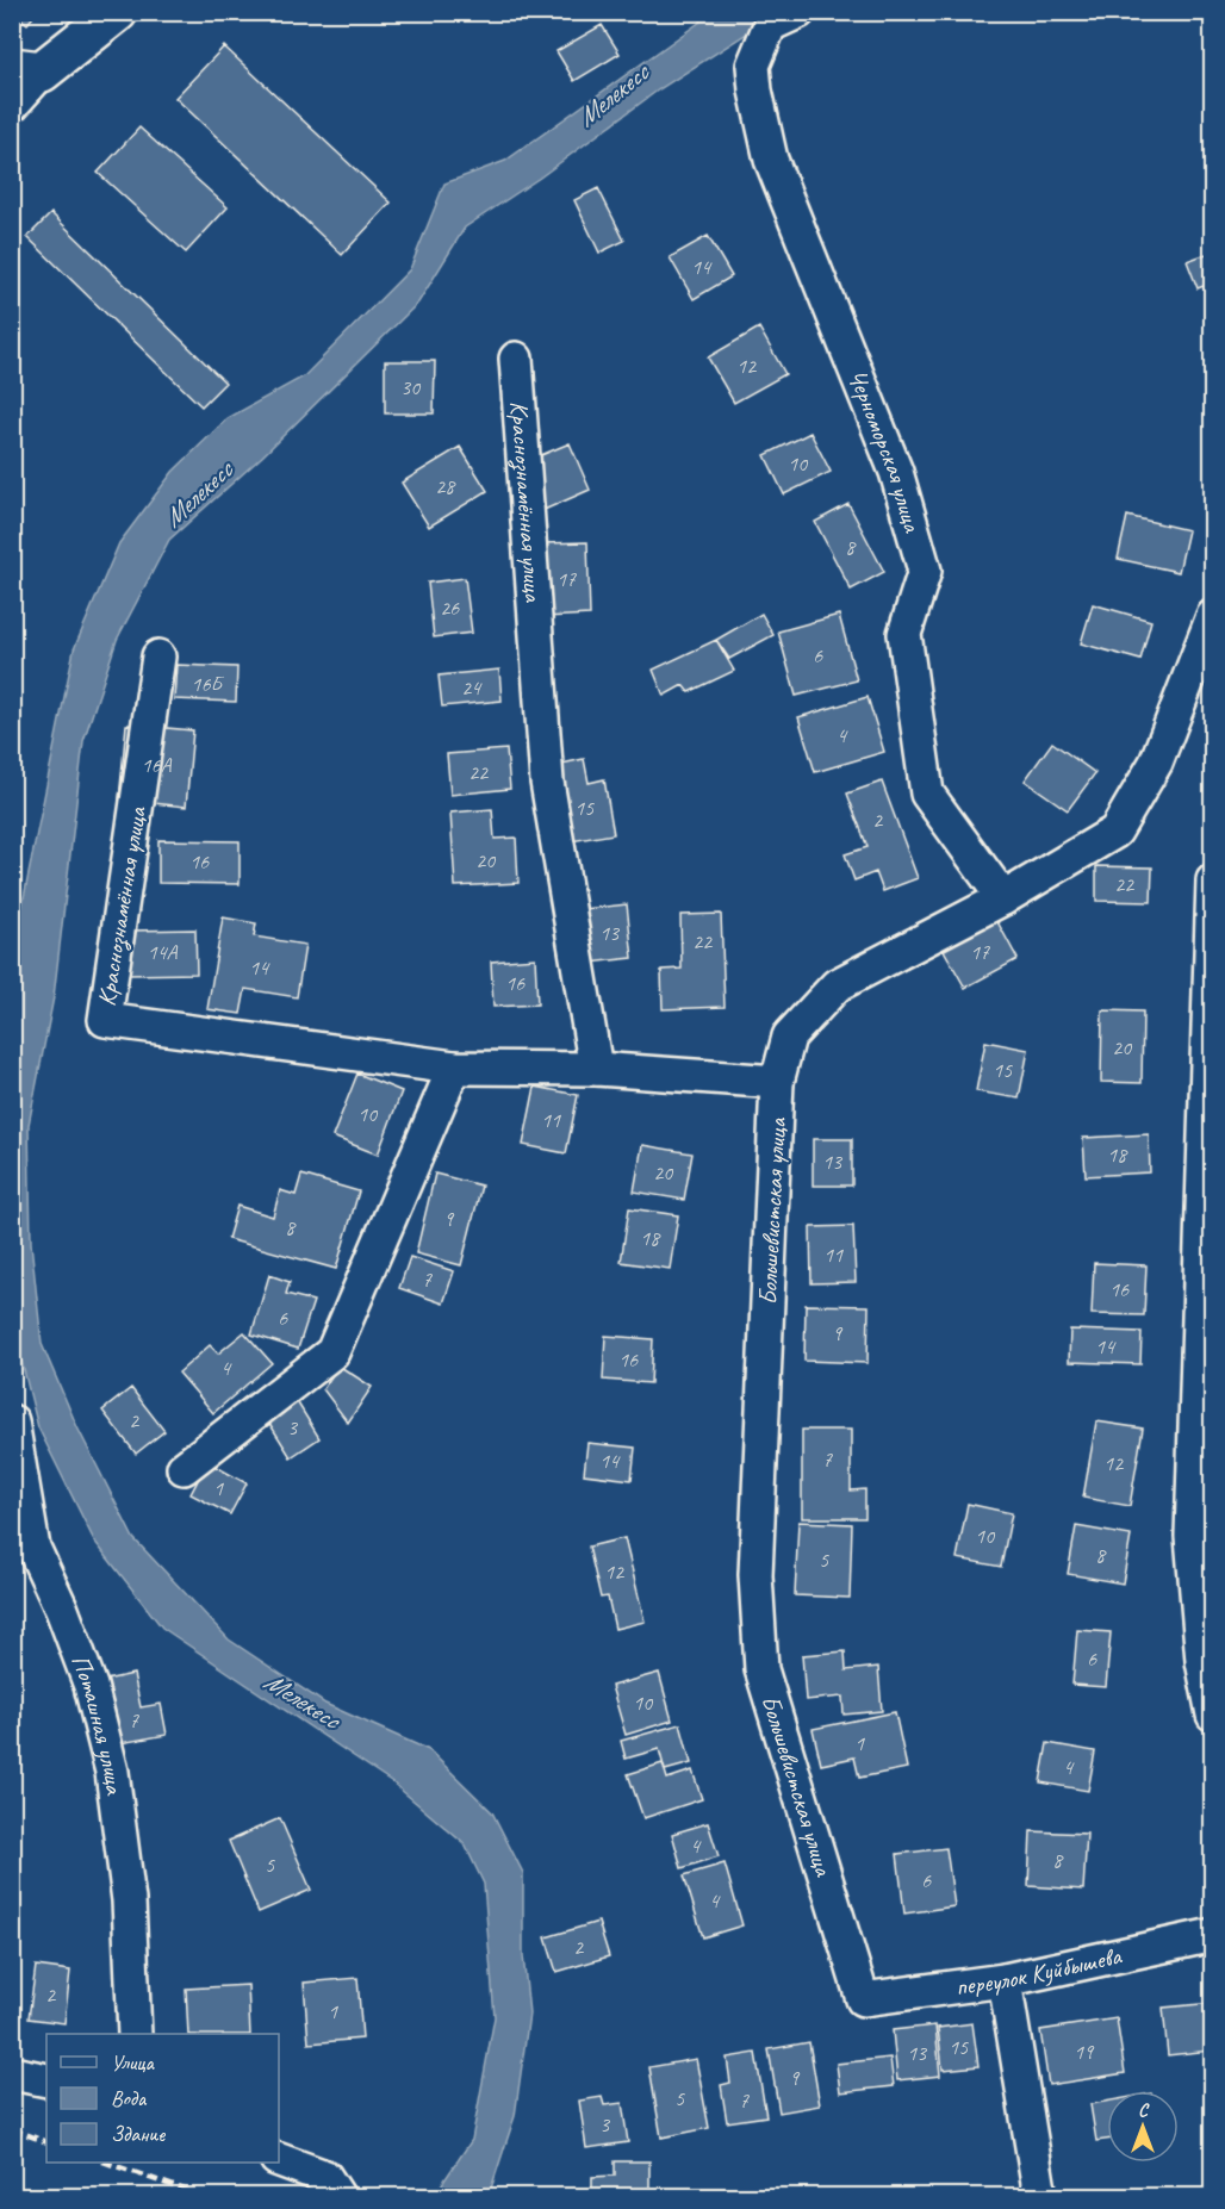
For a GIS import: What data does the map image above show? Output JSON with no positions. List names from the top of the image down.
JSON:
{
  "streets": {
    "street": [
      "Черноморская улица",
      "Краснознамённая улица",
      "Большевистская улица",
      "Поташная улица",
      "переулок Куйбышева"
    ]
  },
  "crossings": [
    ["Черноморская улица", "Большевистская улица"],
    ["Краснознамённая улица", "Большевистская улица"],
    ["Большевистская улица", "переулок Куйбышева"]
  ],
  "water": ["Мелекесс"],
  "house_numbers": [
    "14",
    "12",
    "30",
    "10",
    "28",
    "8",
    "17",
    "26",
    "6",
    "16Б",
    "24",
    "4",
    "16А",
    "22",
    "15",
    "2",
    "20",
    "16",
    "22",
    "13",
    "22",
    "14А",
    "17",
    "14",
    "16",
    "20",
    "15",
    "10",
    "11",
    "18",
    "13",
    "20",
    "9",
    "8",
    "18",
    "11",
    "7",
    "16",
    "6",
    "9",
    "14",
    "16",
    "4",
    "2",
    "3",
    "7",
    "14",
    "12",
    "1",
    "10",
    "8",
    "5",
    "12",
    "6",
    "10",
    "7",
    "1",
    "4",
    "4",
    "8",
    "5",
    "6",
    "4",
    "2",
    "2",
    "1",
    "15",
    "19",
    "13",
    "9",
    "5",
    "7",
    "3"
  ],
  "legend": ["Улица", "Вода", "Здание"],
  "north": "top"
}
